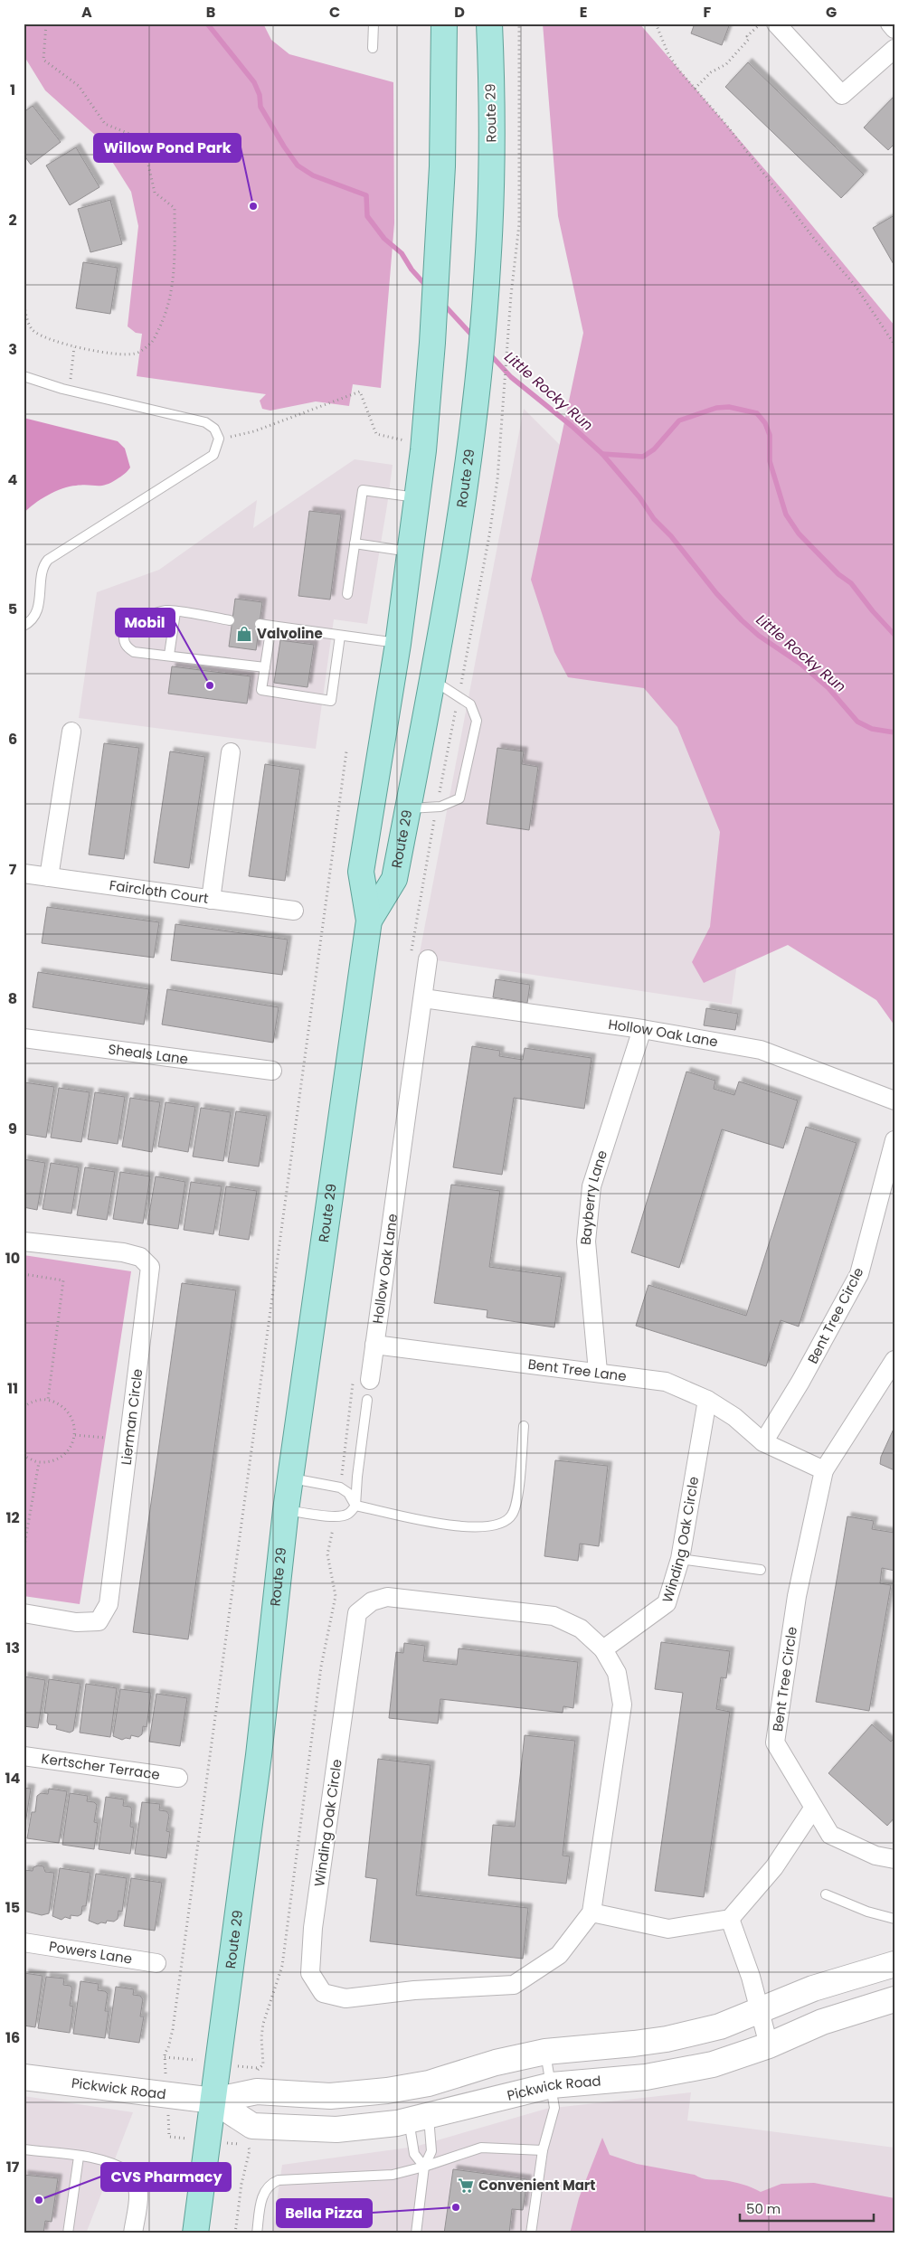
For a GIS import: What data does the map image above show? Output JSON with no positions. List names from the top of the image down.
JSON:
{
  "streets": {
    "main road": ["Route 29"],
    "street": [
      "Faircloth Court",
      "Hollow Oak Lane",
      "Sheals Lane",
      "Bayberry Lane",
      "Bent Tree Circle",
      "Bent Tree Lane",
      "Lierman Circle",
      "Winding Oak Circle",
      "Kertscher Terrace",
      "Powers Lane",
      "Pickwick Road"
    ]
  },
  "crossings": [
    ["Route 29", "Pickwick Road"],
    ["Hollow Oak Lane", "Bayberry Lane"],
    ["Hollow Oak Lane", "Bent Tree Lane"],
    ["Bayberry Lane", "Bent Tree Lane"],
    ["Bent Tree Circle", "Bent Tree Lane"],
    ["Bent Tree Lane", "Winding Oak Circle"]
  ],
  "water": ["Little Rocky Run"],
  "places": {
    "other": [
      "Willow Pond Park",
      "Mobil",
      "CVS Pharmacy",
      "Bella Pizza"
    ],
    "shop": ["Valvoline"],
    "supermarket": ["Convenient Mart"]
  },
  "scale_bar": "50 m",
  "grid": {
    "columns": [
      "A",
      "B",
      "C",
      "D",
      "E",
      "F",
      "G"
    ],
    "rows": [
      "1",
      "2",
      "3",
      "4",
      "5",
      "6",
      "7",
      "8",
      "9",
      "10",
      "11",
      "12",
      "13",
      "14",
      "15",
      "16",
      "17"
    ]
  }
}
